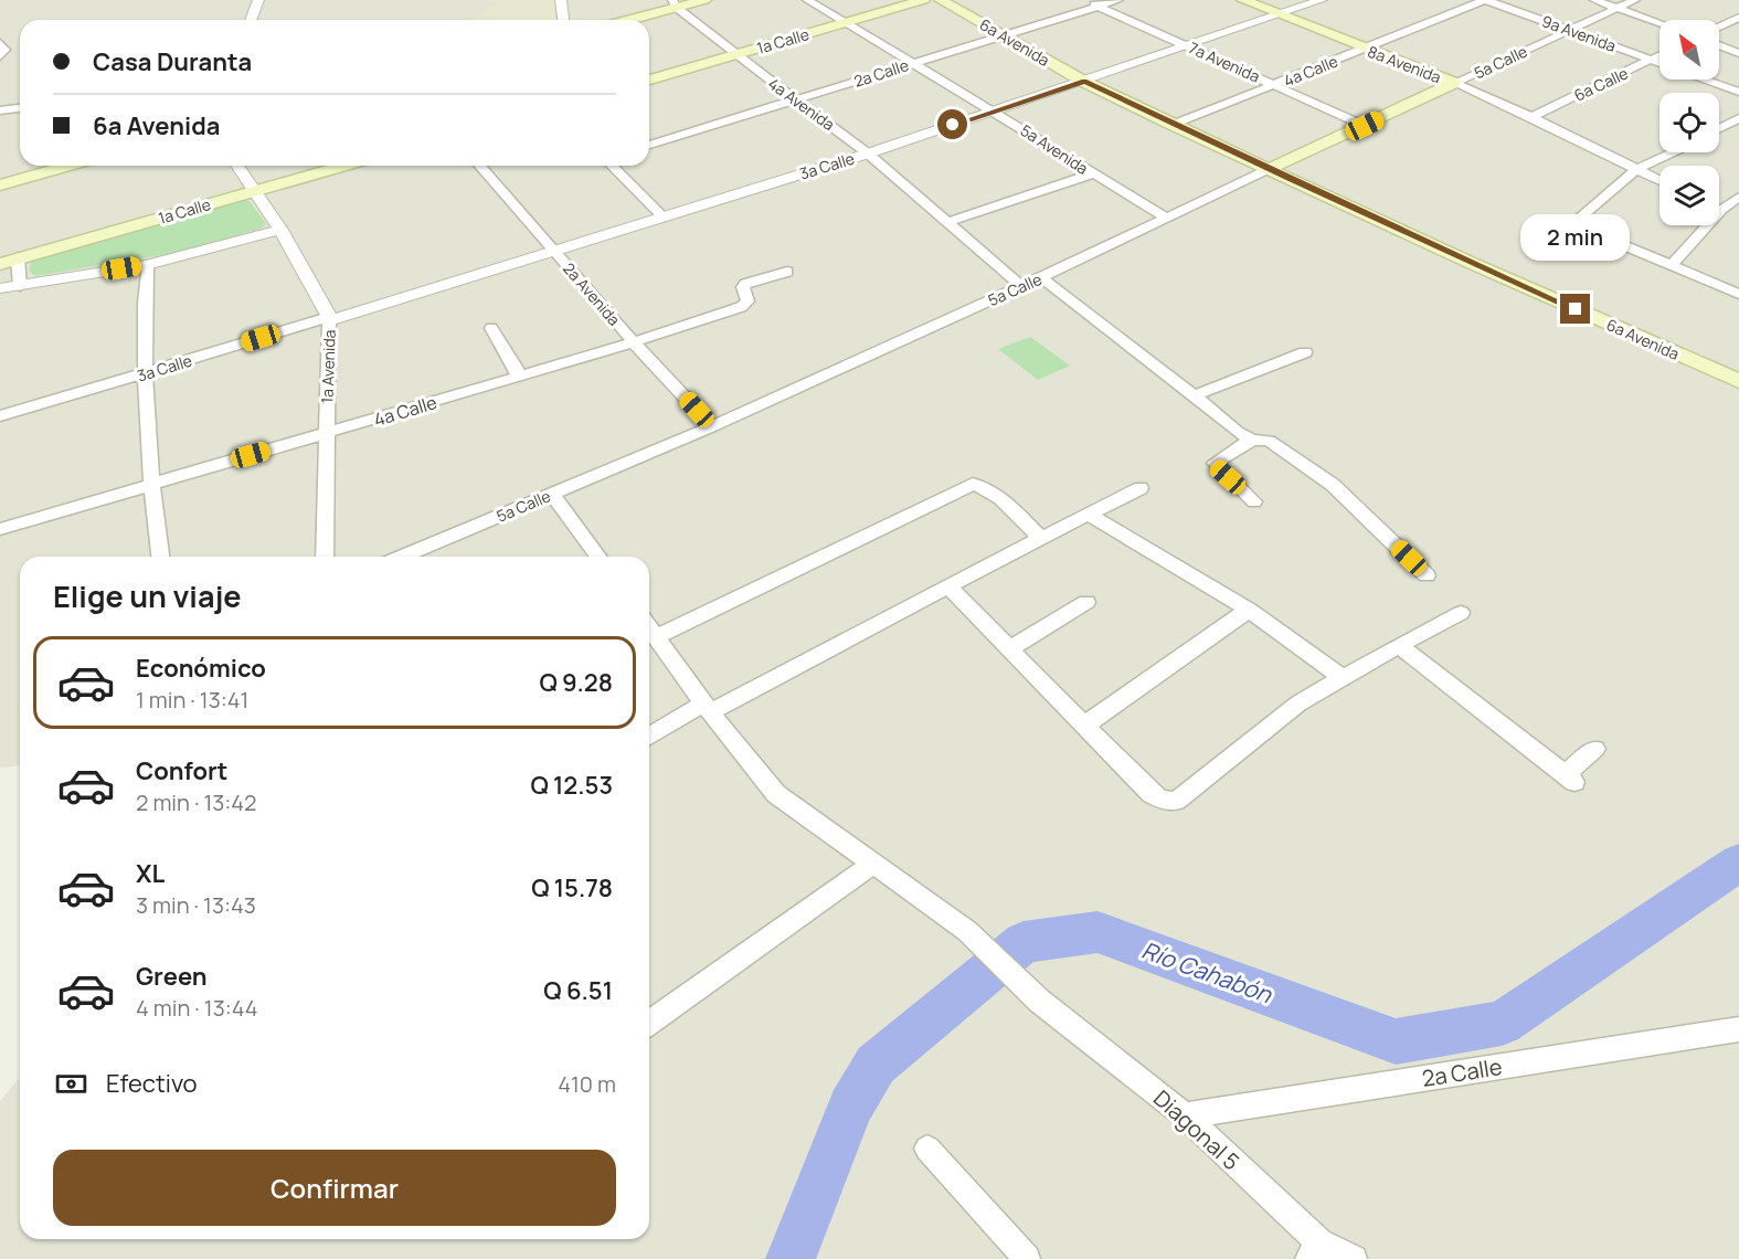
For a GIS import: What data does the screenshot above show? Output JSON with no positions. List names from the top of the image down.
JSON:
{
  "streets": {
    "main road": [
      "1a Calle",
      "6a Avenida",
      "5a Calle",
      "8a Avenida"
    ],
    "street": [
      "9a Avenida",
      "7a Avenida",
      "4a Calle",
      "2a Calle",
      "6a Calle",
      "4a Avenida",
      "5a Avenida",
      "3a Calle",
      "2a Avenida",
      "1a Avenida",
      "Diagonal 5"
    ]
  },
  "crossings": [
    ["9a Avenida", "5a Calle"],
    ["9a Avenida", "4a Calle"],
    ["9a Avenida", "6a Calle"],
    ["1a Calle", "4a Avenida"],
    ["1a Calle", "5a Avenida"],
    ["1a Calle", "1a Avenida"],
    ["6a Avenida", "5a Calle"],
    ["6a Avenida", "4a Calle"],
    ["6a Avenida", "2a Calle"],
    ["6a Avenida", "3a Calle"],
    ["7a Avenida", "5a Calle"],
    ["7a Avenida", "4a Calle"],
    ["7a Avenida", "2a Calle"],
    ["7a Avenida", "3a Calle"],
    ["5a Calle", "8a Avenida"],
    ["5a Calle", "4a Avenida"],
    ["5a Calle", "5a Avenida"],
    ["5a Calle", "2a Avenida"],
    ["8a Avenida", "4a Calle"],
    ["8a Avenida", "6a Calle"],
    ["8a Avenida", "3a Calle"],
    ["4a Calle", "2a Avenida"],
    ["4a Calle", "1a Avenida"],
    ["2a Calle", "4a Avenida"],
    ["2a Calle", "5a Avenida"],
    ["2a Calle", "Diagonal 5"],
    ["4a Avenida", "3a Calle"],
    ["5a Avenida", "3a Calle"],
    ["3a Calle", "2a Avenida"],
    ["3a Calle", "1a Avenida"]
  ],
  "water": ["Río Cahabón"],
  "north": "top left",
  "page": {
    "banner": ["Casa Duranta", "6a Avenida"],
    "bubble": "2 min",
    "heading": "Elige un viaje",
    "list": [
      {
        "name": "Económico",
        "note": "1 min · 13:41",
        "value": "Q 9.28"
      },
      {
        "name": "Confort",
        "note": "2 min · 13:42",
        "value": "Q 12.53"
      },
      {
        "name": "XL",
        "note": "3 min · 13:43",
        "value": "Q 15.78"
      },
      {
        "name": "Green",
        "note": "4 min · 13:44",
        "value": "Q 6.51"
      }
    ],
    "pay": ["Efectivo", "410 m"],
    "buttons": "Confirmar"
  }
}
